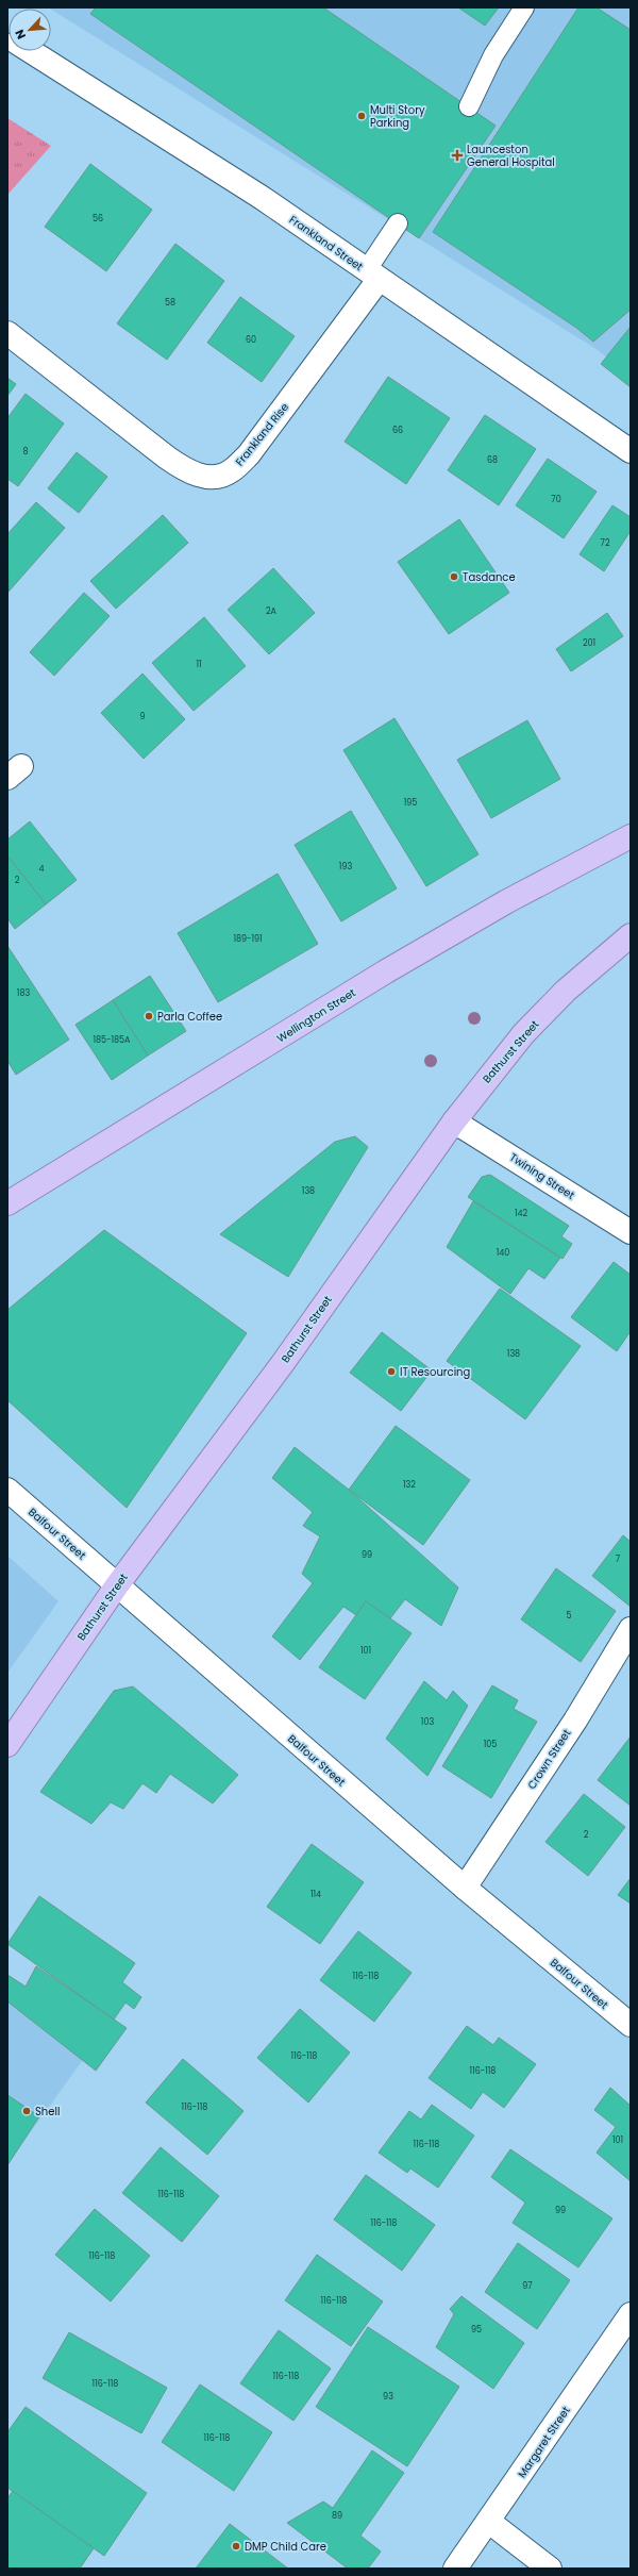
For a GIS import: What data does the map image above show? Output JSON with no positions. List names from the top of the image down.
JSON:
{
  "streets": {
    "highway": ["Wellington Street", "Bathurst Street"],
    "street": [
      "Frankland Street",
      "Frankland Rise",
      "Twining Street",
      "Balfour Street",
      "Crown Street",
      "Margaret Street"
    ]
  },
  "crossings": [
    ["Frankland Street", "Frankland Rise"],
    ["Bathurst Street", "Twining Street"],
    ["Bathurst Street", "Balfour Street"],
    ["Balfour Street", "Crown Street"]
  ],
  "places": {
    "other": [
      "Multi Story Parking",
      "Tasdance",
      "Parla Coffee",
      "IT Resourcing",
      "Shell",
      "DMP Child Care"
    ],
    "health": ["Launceston General Hospital"]
  },
  "house_numbers": [
    "56",
    "58",
    "60",
    "66",
    "8",
    "68",
    "70",
    "72",
    "2A",
    "201",
    "11",
    "9",
    "195",
    "193",
    "4",
    "2",
    "189-191",
    "183",
    "185-185A",
    "138",
    "142",
    "140",
    "138",
    "132",
    "99",
    "7",
    "5",
    "101",
    "103",
    "105",
    "2",
    "114",
    "116-118",
    "116-118",
    "116-118",
    "116-118",
    "101",
    "116-118",
    "116-118",
    "99",
    "116-118",
    "116-118",
    "97",
    "116-118",
    "95",
    "116-118",
    "116-118",
    "93",
    "116-118",
    "89"
  ],
  "north": "bottom left"
}
